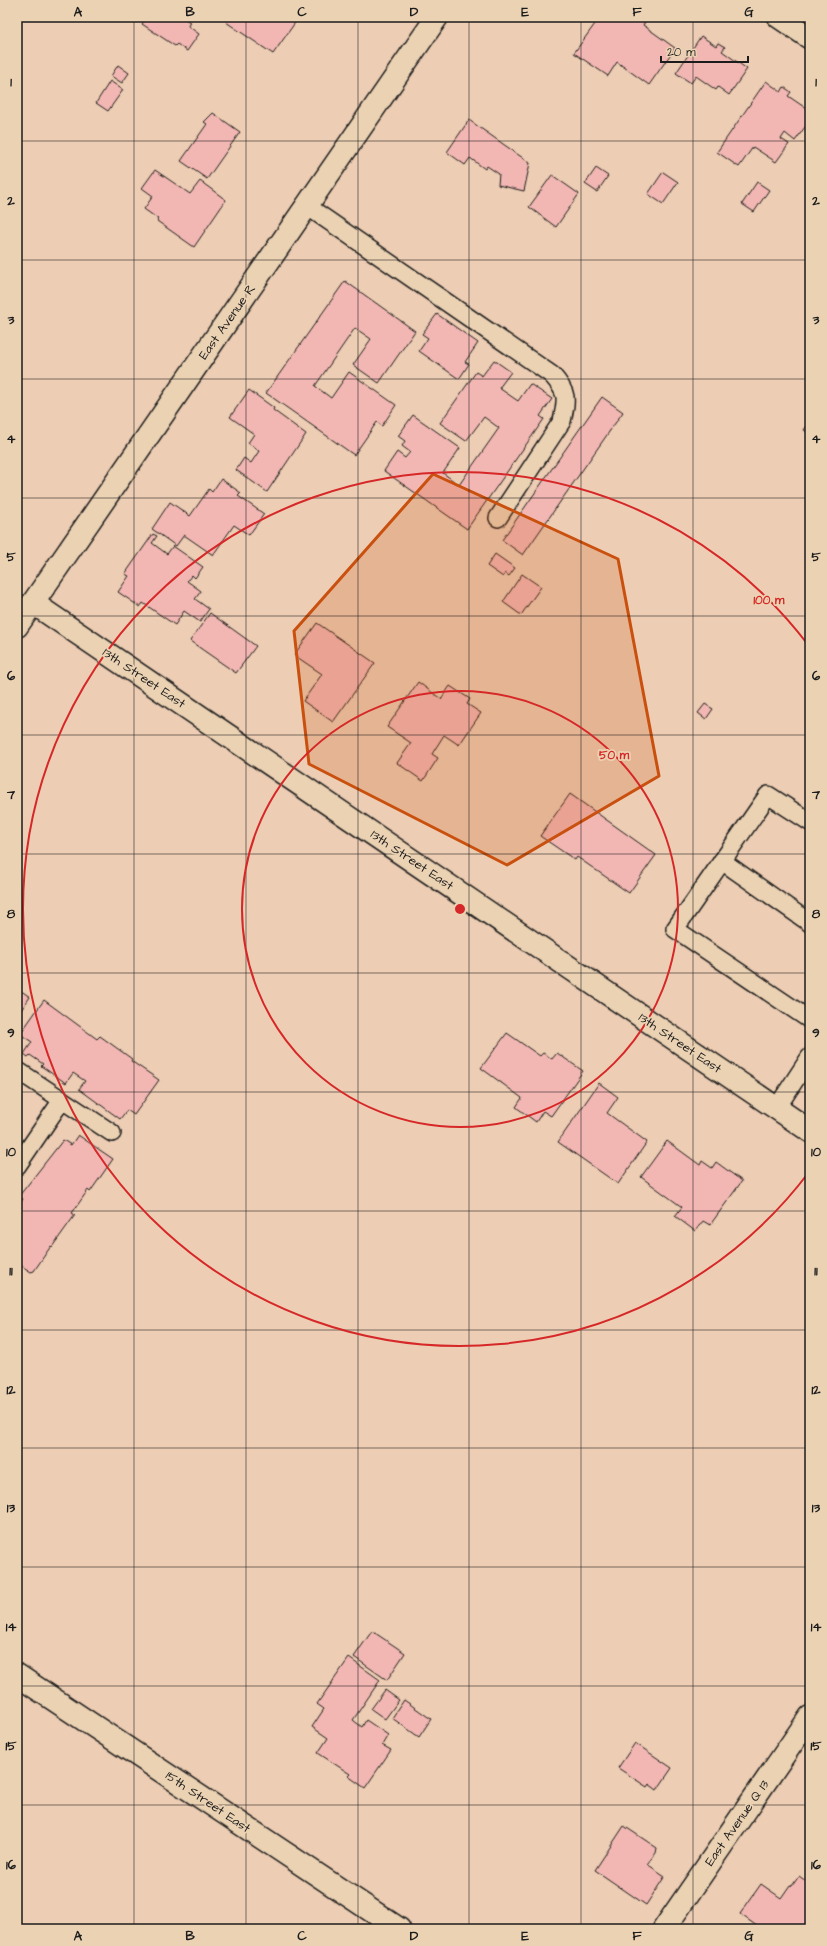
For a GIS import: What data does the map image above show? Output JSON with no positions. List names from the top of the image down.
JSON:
{
  "streets": {
    "street": [
      "East Avenue R",
      "13th Street East",
      "15th Street East",
      "East Avenue Q 13"
    ]
  },
  "crossings": [
    ["East Avenue R", "13th Street East"]
  ],
  "scale_bar": "20 m",
  "grid": {
    "columns": [
      "A",
      "B",
      "C",
      "D",
      "E",
      "F",
      "G"
    ],
    "rows": [
      "1",
      "2",
      "3",
      "4",
      "5",
      "6",
      "7",
      "8",
      "9",
      "10",
      "11",
      "12",
      "13",
      "14",
      "15",
      "16"
    ]
  },
  "rings": ["100 m", "50 m"]
}
